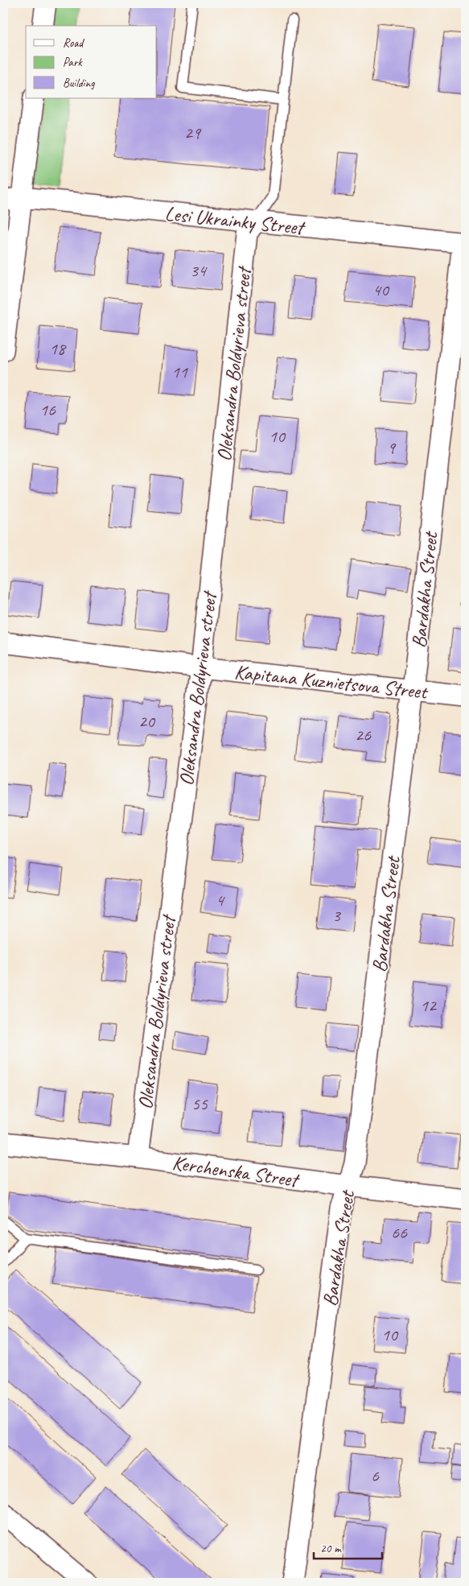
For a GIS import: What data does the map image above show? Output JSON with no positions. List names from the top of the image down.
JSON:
{
  "streets": {
    "street": [
      "Lesi Ukrainky Street",
      "Oleksandra Boldyrieva street",
      "Bardakha Street",
      "Kapitana Kuznietsova Street",
      "Kerchenska Street"
    ]
  },
  "crossings": [
    ["Lesi Ukrainky Street", "Oleksandra Boldyrieva street"],
    ["Lesi Ukrainky Street", "Bardakha Street"],
    ["Oleksandra Boldyrieva street", "Kapitana Kuznietsova Street"],
    ["Oleksandra Boldyrieva street", "Kerchenska Street"],
    ["Bardakha Street", "Kapitana Kuznietsova Street"],
    ["Bardakha Street", "Kerchenska Street"]
  ],
  "house_numbers": [
    "29",
    "34",
    "40",
    "18",
    "11",
    "16",
    "10",
    "9",
    "20",
    "26",
    "4",
    "3",
    "12",
    "55",
    "66",
    "10",
    "6"
  ],
  "legend": ["Road", "Park", "Building"],
  "scale_bar": "20 m"
}
